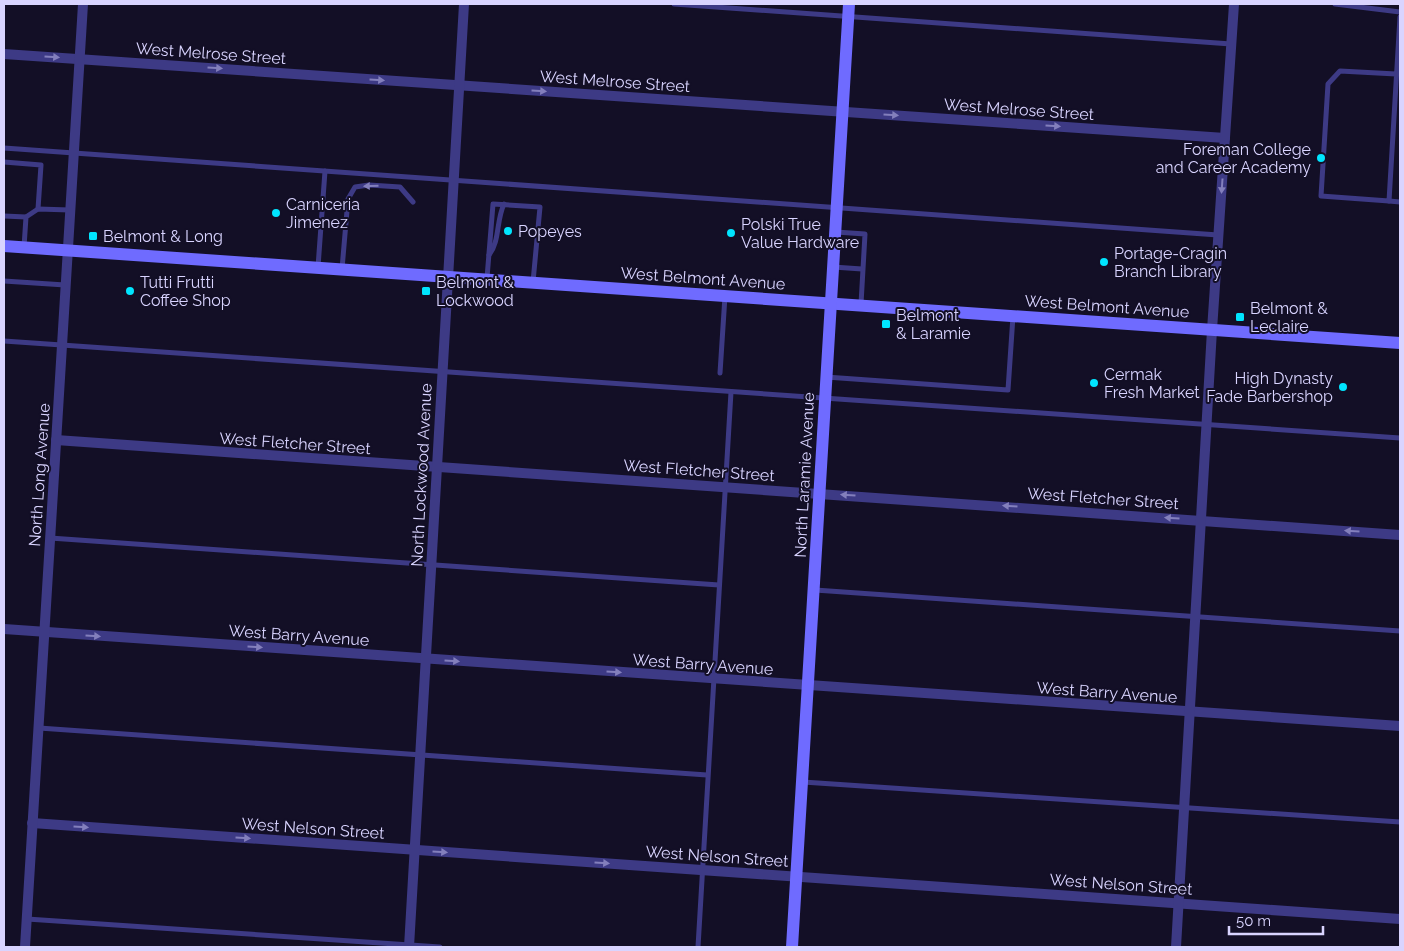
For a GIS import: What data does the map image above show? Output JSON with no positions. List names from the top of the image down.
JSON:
{
  "streets": {
    "main road": ["West Belmont Avenue", "North Laramie Avenue"],
    "street": [
      "West Melrose Street",
      "West Fletcher Street",
      "North Long Avenue",
      "North Lockwood Avenue",
      "West Barry Avenue",
      "West Nelson Street"
    ]
  },
  "crossings": [
    ["West Melrose Street", "North Long Avenue"],
    ["West Melrose Street", "North Lockwood Avenue"],
    ["West Melrose Street", "North Laramie Avenue"],
    ["West Belmont Avenue", "North Long Avenue"],
    ["West Belmont Avenue", "North Lockwood Avenue"],
    ["West Belmont Avenue", "North Laramie Avenue"],
    ["West Fletcher Street", "North Long Avenue"],
    ["West Fletcher Street", "North Lockwood Avenue"],
    ["West Fletcher Street", "North Laramie Avenue"],
    ["North Long Avenue", "West Barry Avenue"],
    ["North Long Avenue", "West Nelson Street"],
    ["North Lockwood Avenue", "West Barry Avenue"],
    ["North Lockwood Avenue", "West Nelson Street"],
    ["North Laramie Avenue", "West Barry Avenue"],
    ["North Laramie Avenue", "West Nelson Street"]
  ],
  "one_way": [
    "West Melrose Street",
    "West Fletcher Street",
    "West Barry Avenue",
    "West Nelson Street"
  ],
  "places": {
    "other": [
      "Foreman College and Career Academy",
      "Carniceria Jimenez",
      "Popeyes",
      "Polski True Value Hardware",
      "Portage-Cragin Branch Library",
      "Tutti Frutti Coffee Shop",
      "Cermak Fresh Market",
      "High Dynasty Fade Barbershop"
    ],
    "transit": [
      "Belmont & Long",
      "Belmont & Lockwood",
      "Belmont & Leclaire",
      "Belmont & Laramie"
    ]
  },
  "scale_bar": "50 m"
}
